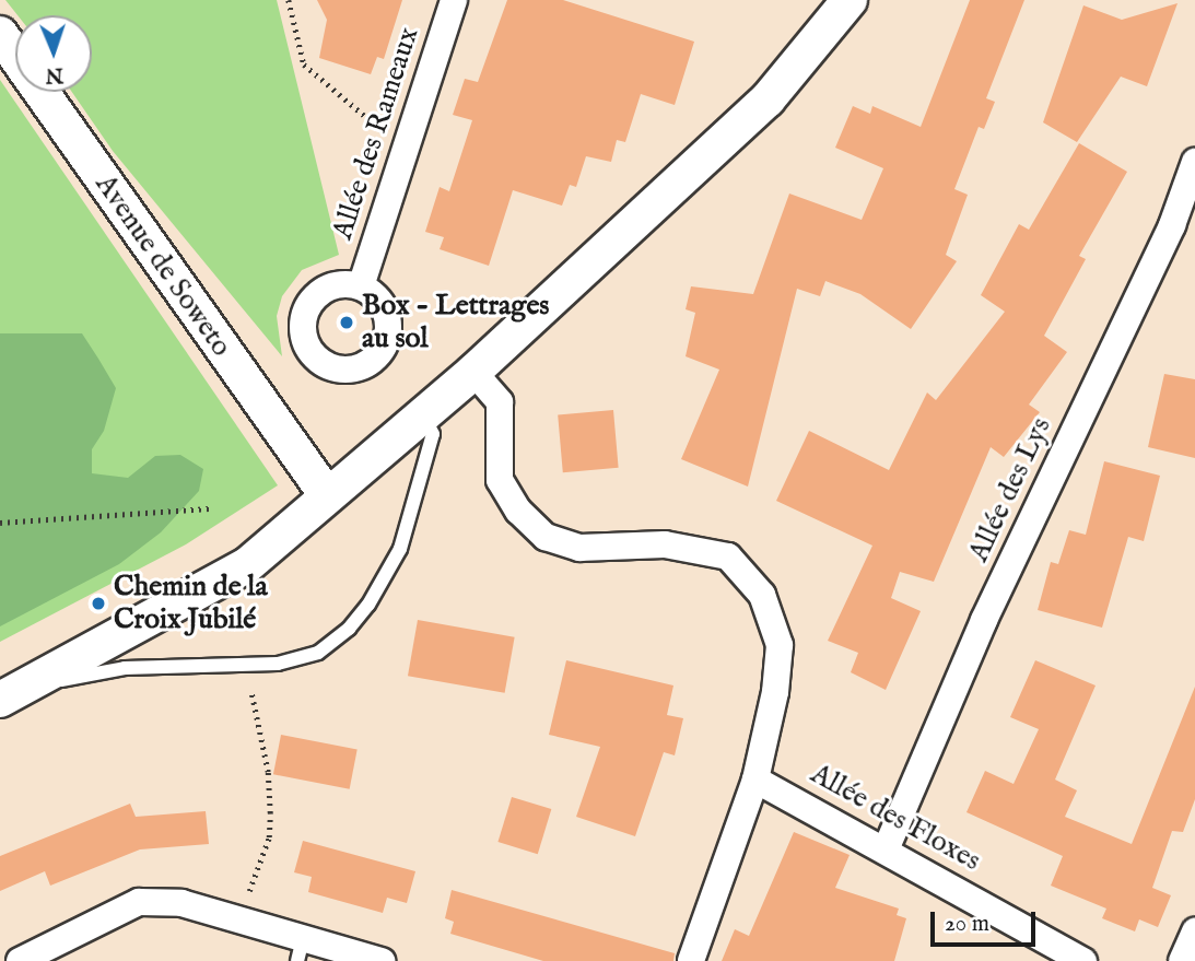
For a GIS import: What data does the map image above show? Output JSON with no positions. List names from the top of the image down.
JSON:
{
  "streets": {
    "street": [
      "Allée des Rameaux",
      "Avenue de Soweto",
      "Allée des Lys",
      "Allée des Floxes"
    ]
  },
  "crossings": [
    ["Allée des Lys", "Allée des Floxes"]
  ],
  "places": ["Box - Lettrages au sol", "Chemin de la Croix Jubilé"],
  "scale_bar": "20 m",
  "north": "bottom"
}
